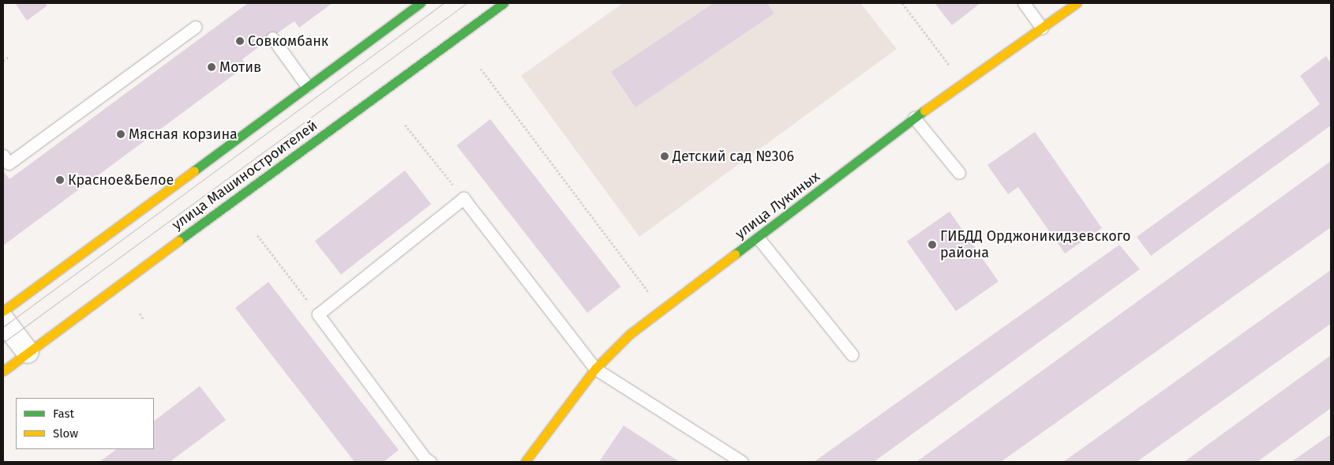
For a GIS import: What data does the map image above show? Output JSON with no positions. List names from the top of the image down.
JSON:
{
  "streets": {
    "main road": ["улица Машиностроителей", "улица Лукиных"]
  },
  "places": [
    "Совкомбанк",
    "Мотив",
    "Мясная корзина",
    "Детский сад №306",
    "Красное&Белое",
    "ГИБДД Орджоникидзевского района"
  ],
  "legend": ["Fast", "Slow"]
}
